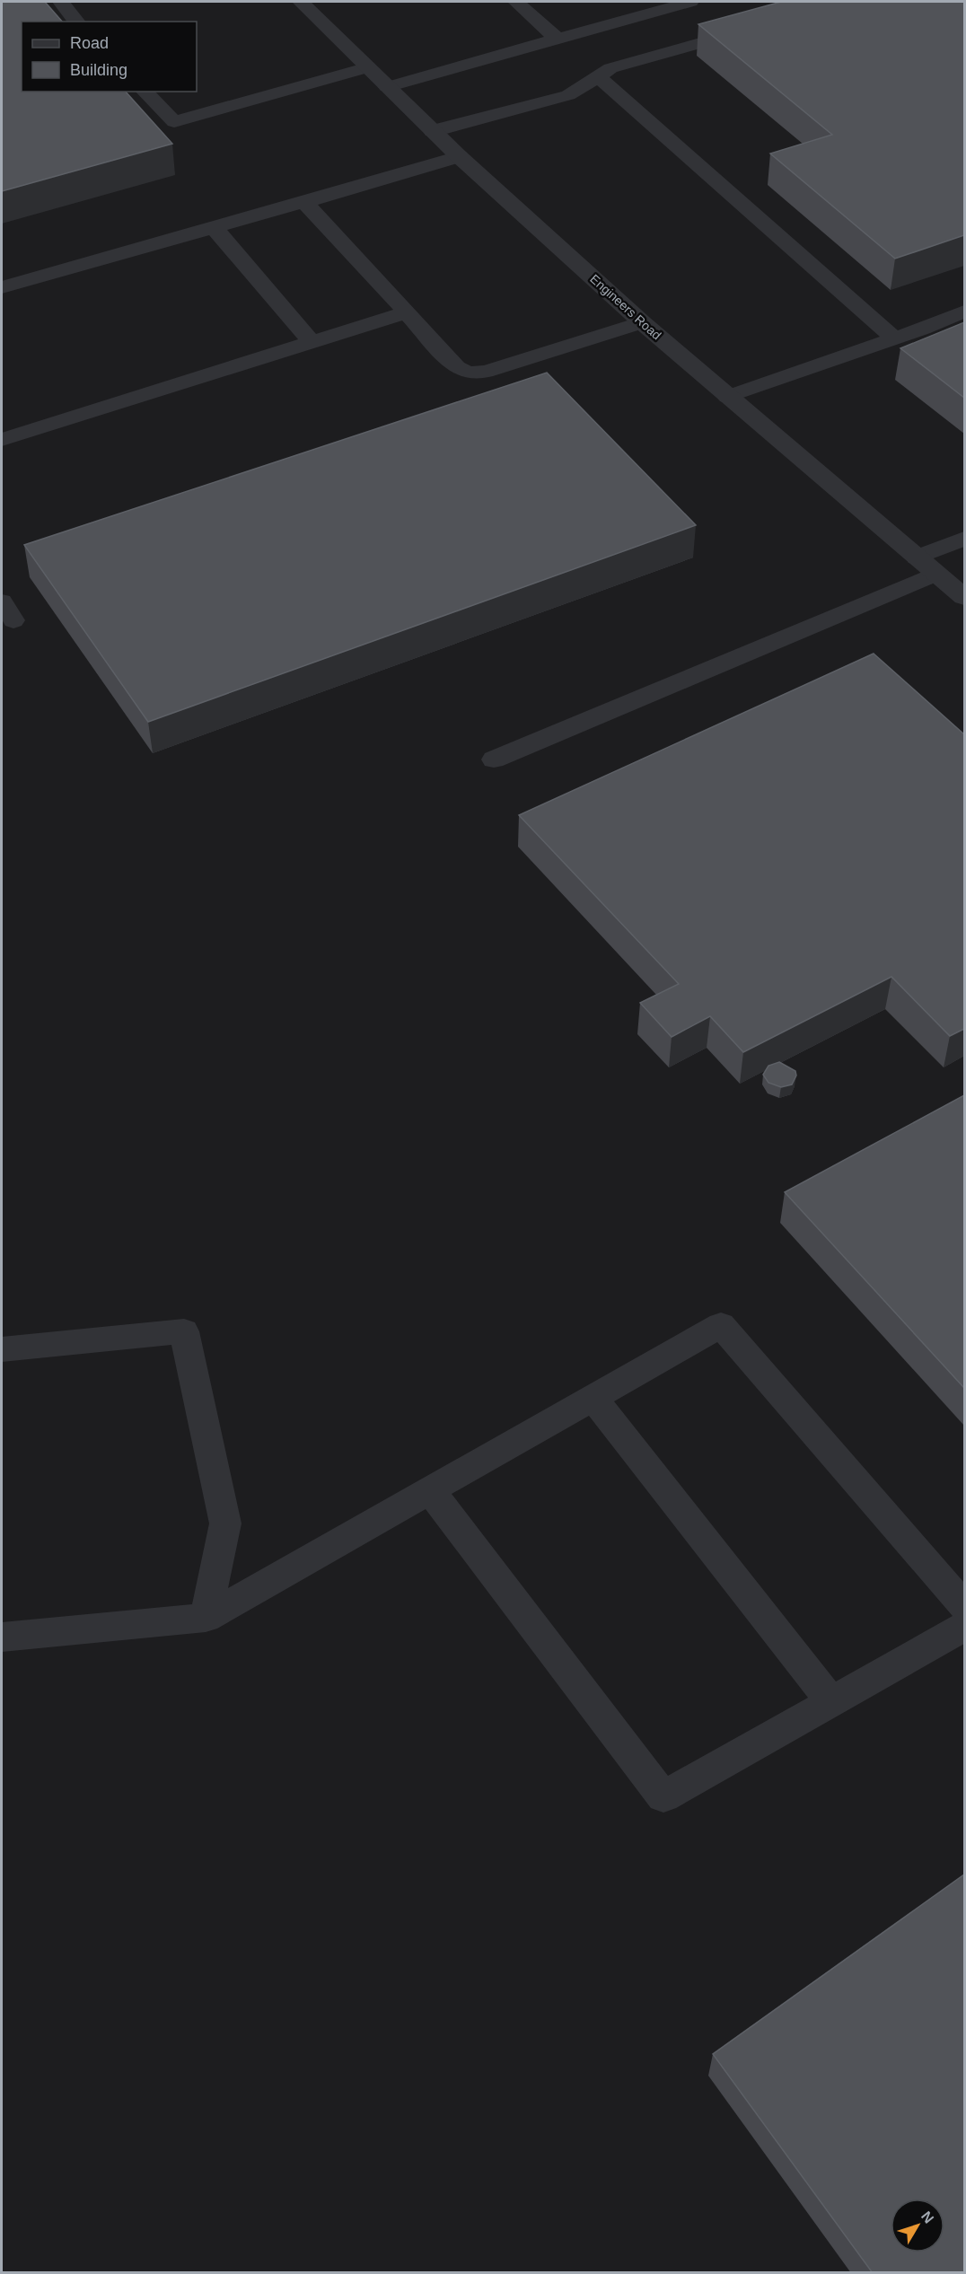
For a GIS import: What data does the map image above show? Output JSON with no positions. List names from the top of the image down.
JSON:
{
  "streets": {
    "street": ["Engineers Road"]
  },
  "legend": ["Road", "Building"],
  "north": "top right"
}
